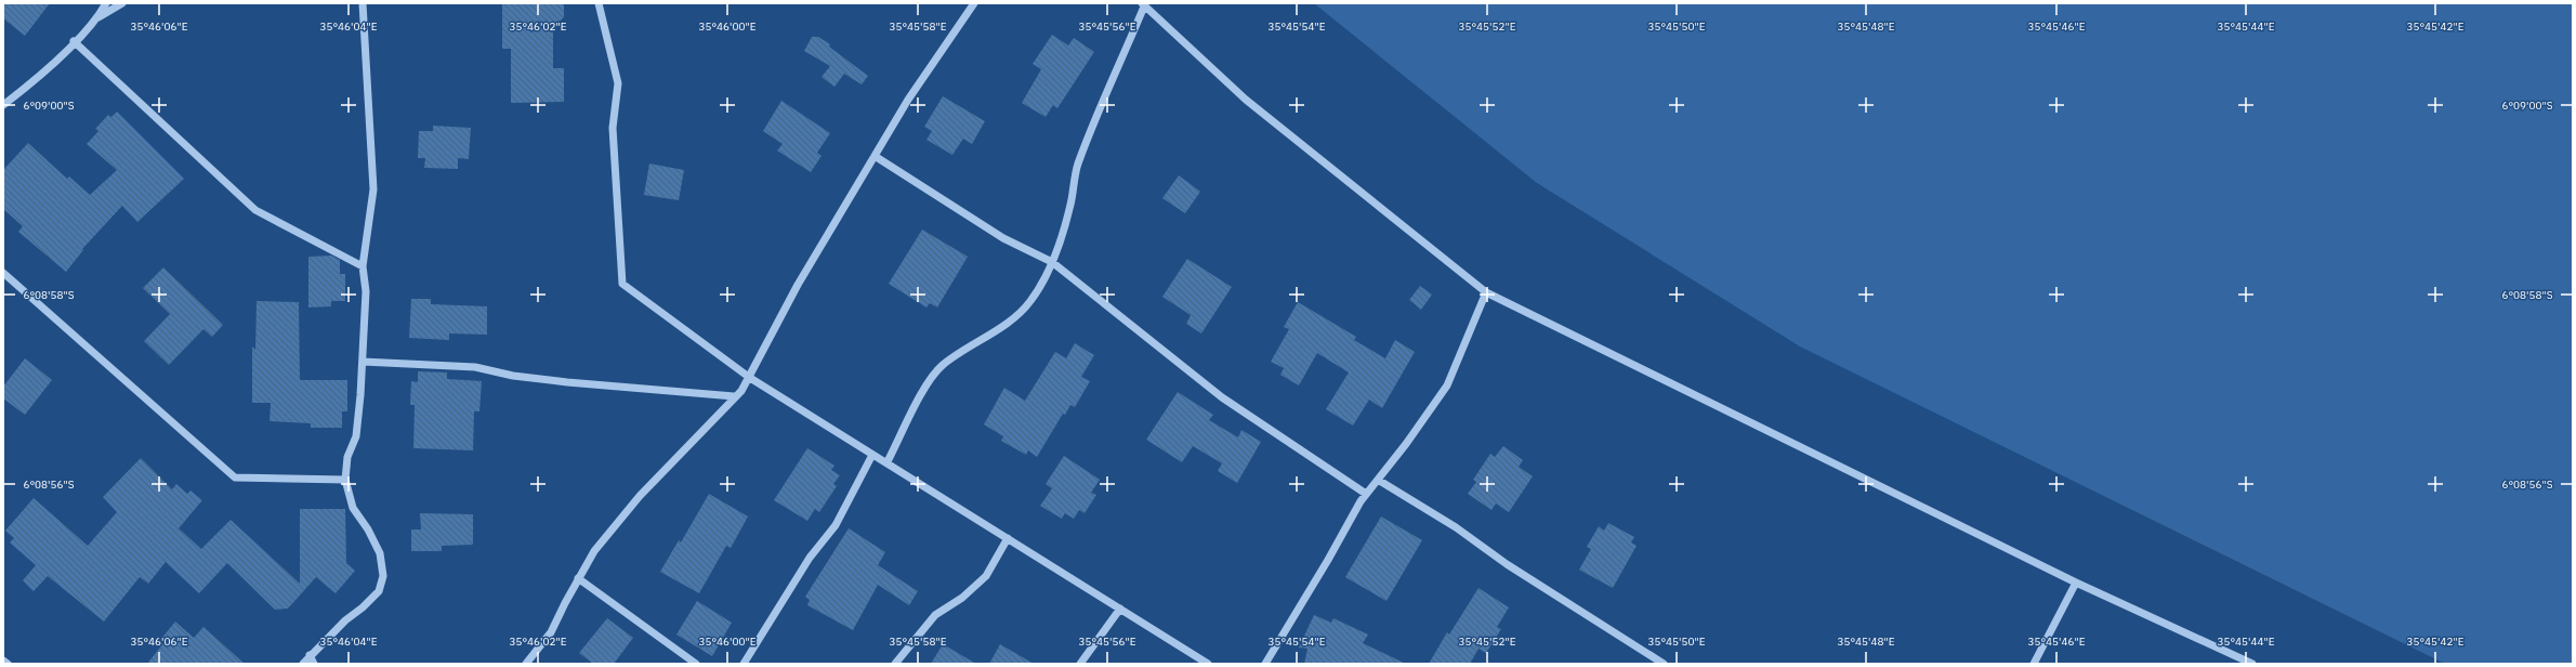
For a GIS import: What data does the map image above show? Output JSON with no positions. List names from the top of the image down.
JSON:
{
  "coordinates": [
    "35°46'06\"E",
    "35°46'04\"E",
    "35°46'02\"E",
    "35°46'00\"E",
    "35°45'58\"E",
    "35°45'56\"E",
    "35°45'54\"E",
    "35°45'52\"E",
    "35°45'50\"E",
    "35°45'48\"E",
    "35°45'46\"E",
    "35°45'44\"E",
    "35°45'42\"E",
    "6°09'00\"S",
    "6°08'58\"S",
    "6°08'56\"S"
  ]
}
